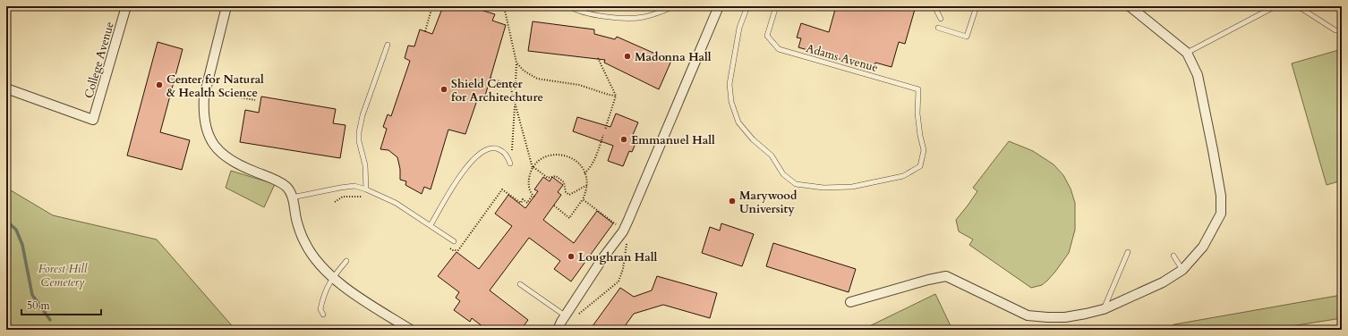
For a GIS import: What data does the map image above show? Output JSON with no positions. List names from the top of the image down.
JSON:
{
  "streets": {
    "street": ["College Avenue"],
    "lane": ["Adams Avenue"]
  },
  "parks": ["Forest Hill Cemetery"],
  "places": [
    "Madonna Hall",
    "Center for Natural & Health Science",
    "Shield Center for Architechture",
    "Emmanuel Hall",
    "Marywood University",
    "Loughran Hall"
  ],
  "scale_bar": "50 m"
}
